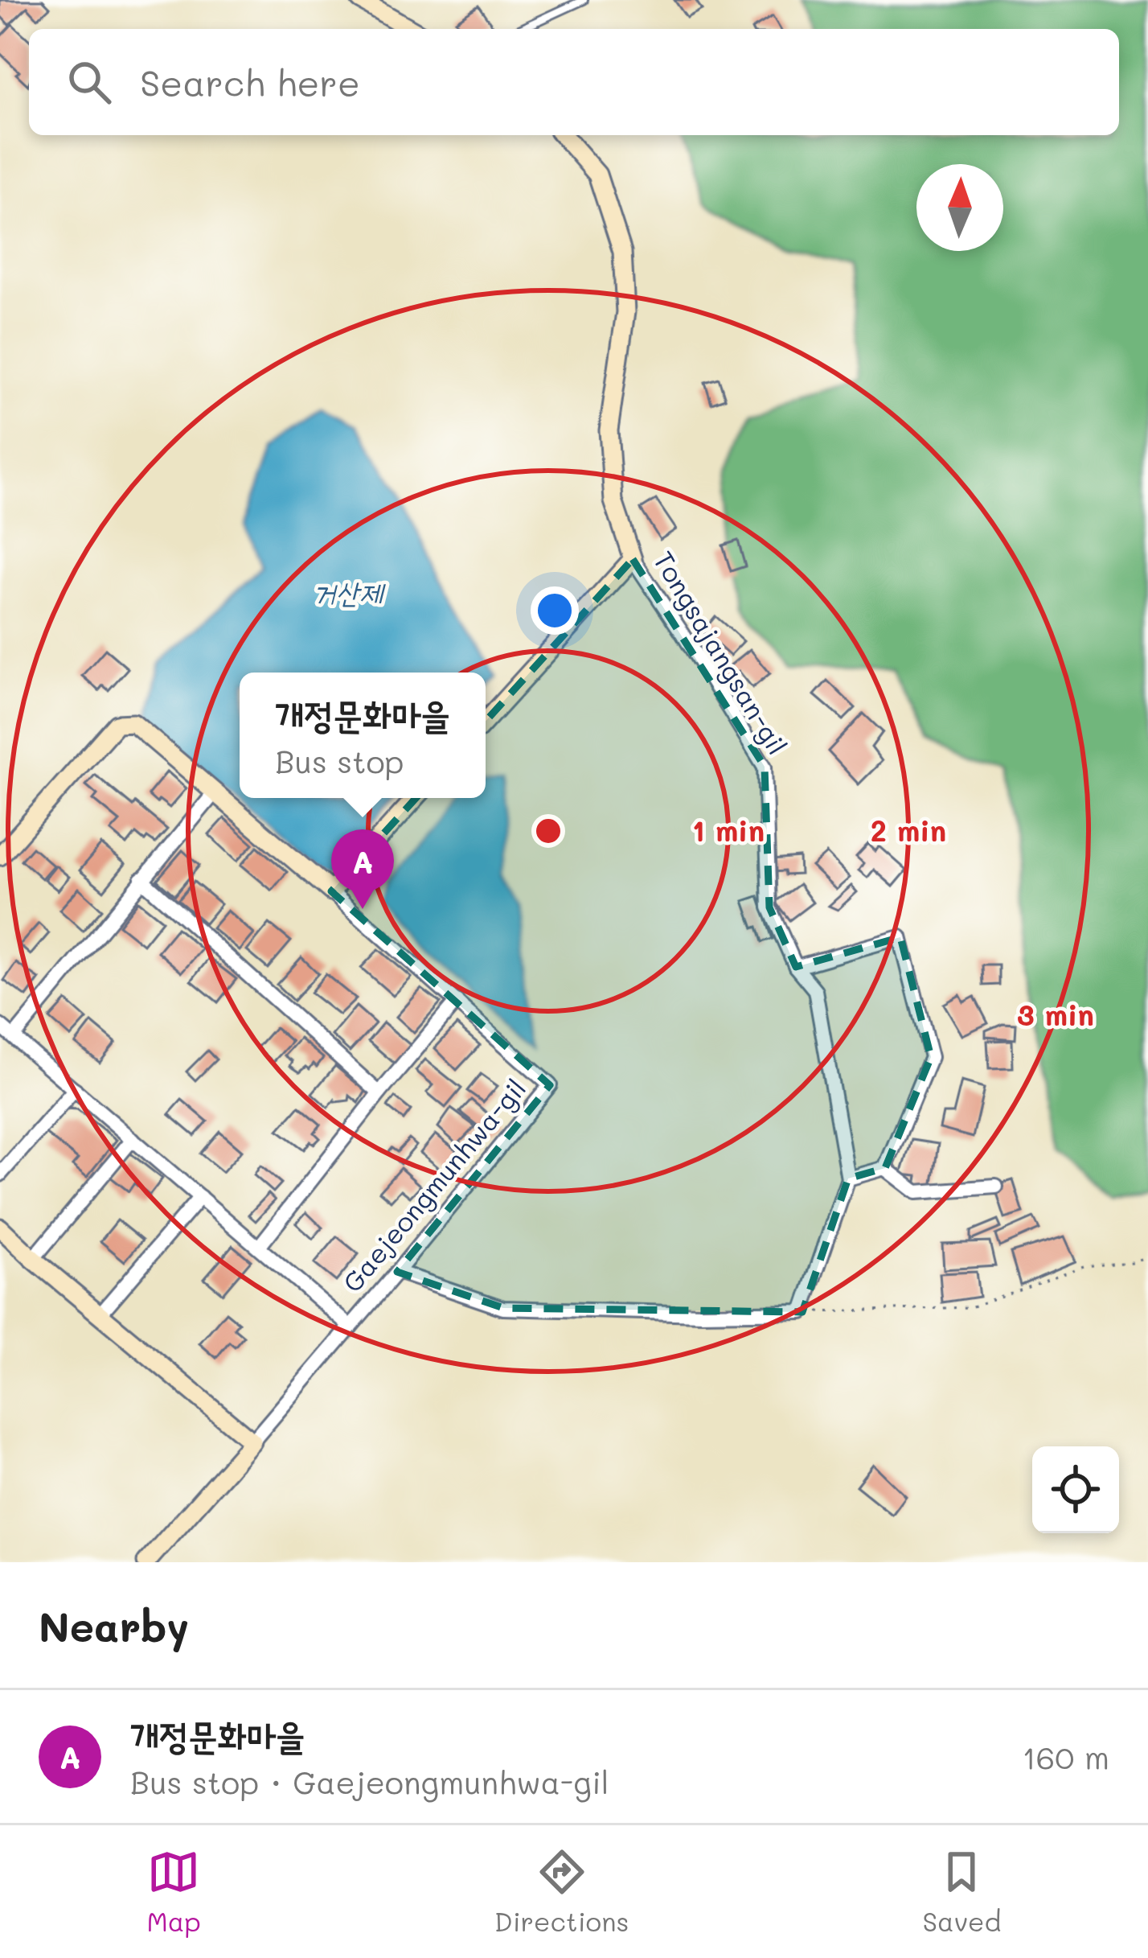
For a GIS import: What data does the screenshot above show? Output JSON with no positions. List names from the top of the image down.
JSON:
{
  "streets": {
    "street": ["Tongsajangsan-gil", "Gaejeongmunhwa-gil"]
  },
  "water": ["거산제"],
  "north": "top",
  "page": {
    "search": "Search here",
    "popup": ["개정문화마을", "Bus stop"],
    "pins": "A",
    "heading": "Nearby",
    "list": [
      {
        "mark": "A",
        "name": "개정문화마을",
        "note": "Bus stop · Gaejeongmunhwa-gil",
        "value": "160 m"
      }
    ],
    "nav": ["Map", "Directions", "Saved"]
  },
  "rings": ["1 min", "2 min", "3 min"]
}
